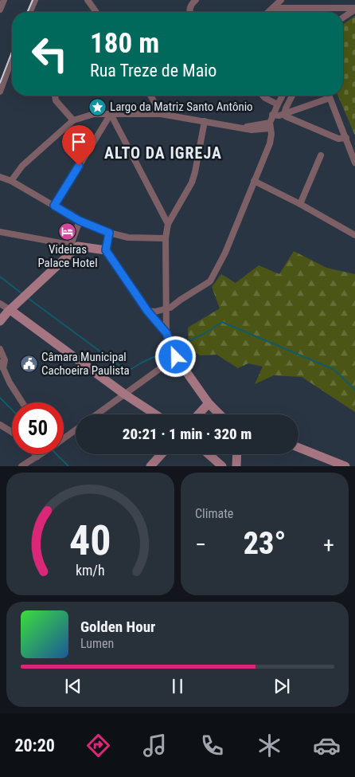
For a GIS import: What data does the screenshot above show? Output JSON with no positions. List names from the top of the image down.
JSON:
{
  "districts": ["ALTO DA IGREJA"],
  "places": {
    "place": ["Largo da Matriz Santo Antônio"],
    "hotel": ["Videiras Palace Hotel"],
    "public building": ["Câmara Municipal Cachoeira Paulista"]
  },
  "page": {
    "turn": ["180 m", "Rua Treze de Maio"],
    "limit": "50",
    "trip": "20:21 · 1 min · 320 m",
    "tile": "Climate",
    "heat": ["−", "23°", "+"],
    "song": ["Golden Hour", "Lumen"],
    "tabs": "20:20",
    "gauge": ["40", "km/h"]
  }
}
